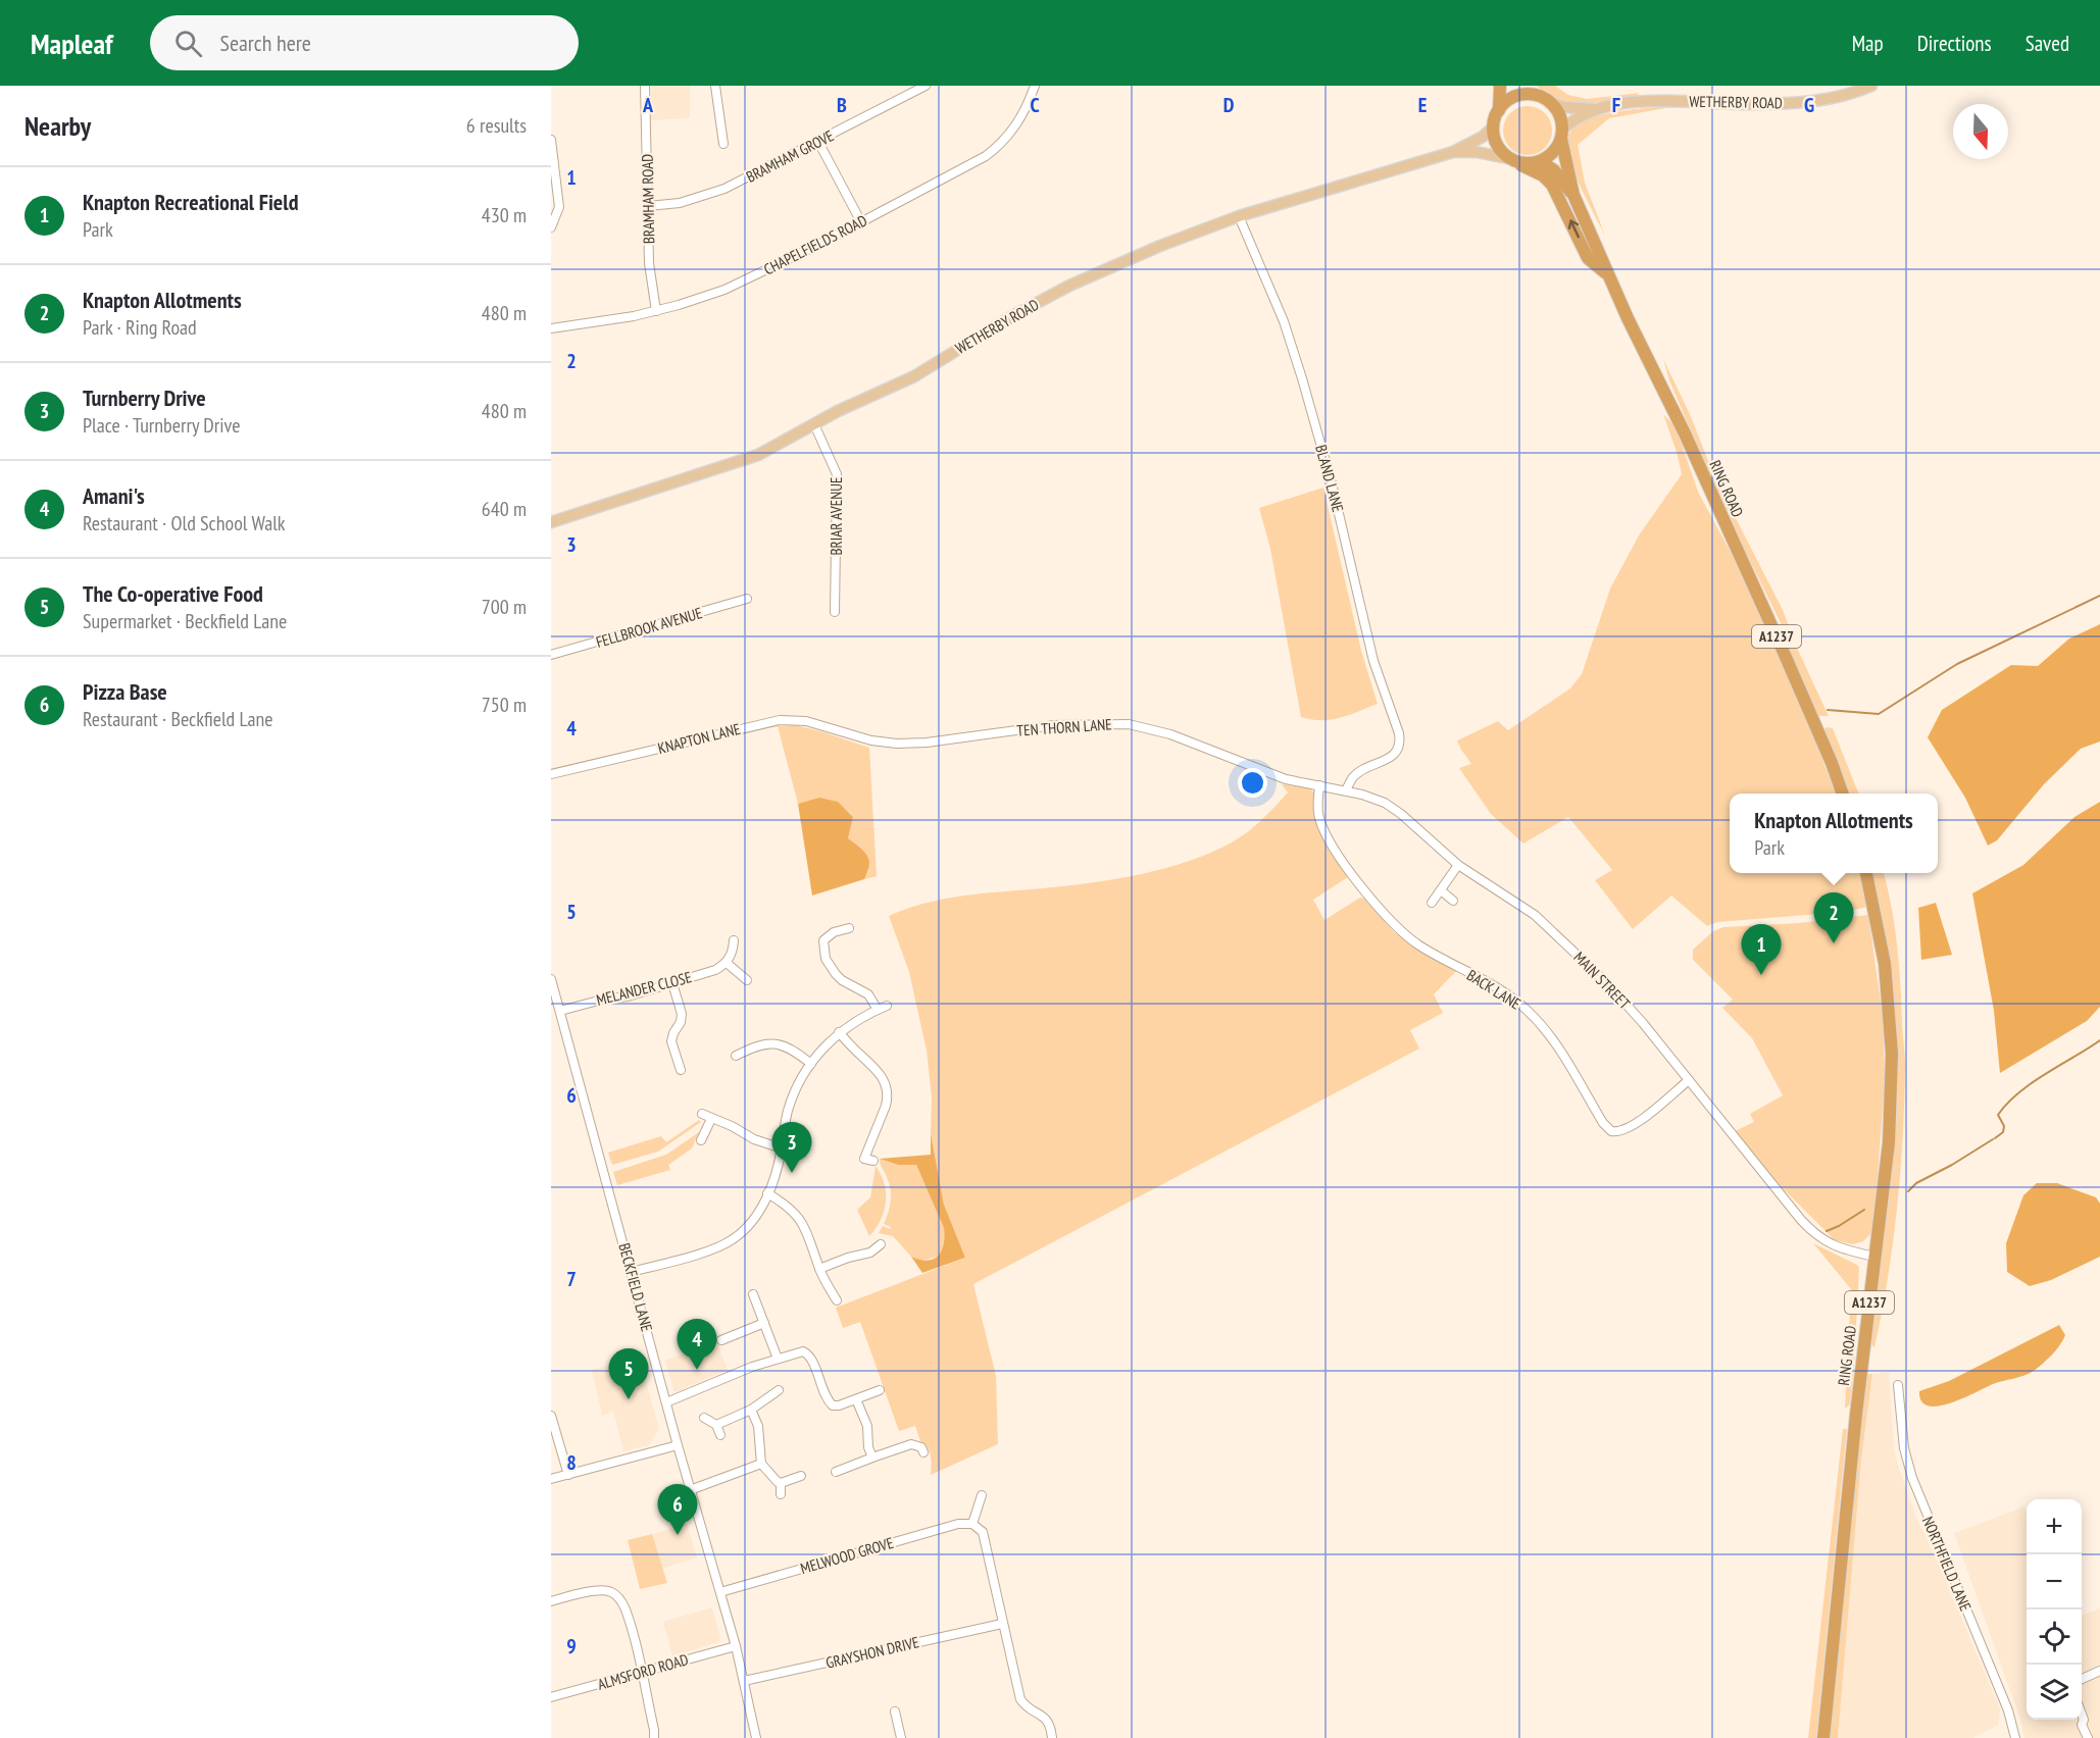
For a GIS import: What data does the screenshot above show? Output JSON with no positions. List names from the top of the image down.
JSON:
{
  "streets": {
    "highway": ["RING ROAD", "A1237"],
    "main road": ["WETHERBY ROAD"],
    "street": [
      "BRAMHAM GROVE",
      "BRAMHAM ROAD",
      "CHAPELFIELDS ROAD",
      "BLAND LANE",
      "BRIAR AVENUE",
      "FELLBROOK AVENUE",
      "TEN THORN LANE",
      "KNAPTON LANE",
      "MAIN STREET",
      "MELANDER CLOSE",
      "BACK LANE",
      "BECKFIELD LANE",
      "MELWOOD GROVE",
      "NORTHFIELD LANE",
      "GRAYSHON DRIVE",
      "ALMSFORD ROAD"
    ]
  },
  "crossings": [
    ["WETHERBY ROAD", "BLAND LANE"],
    ["WETHERBY ROAD", "RING ROAD"],
    ["WETHERBY ROAD", "BRIAR AVENUE"],
    ["BRAMHAM GROVE", "BRAMHAM ROAD"],
    ["BRAMHAM ROAD", "CHAPELFIELDS ROAD"],
    ["BLAND LANE", "MAIN STREET"],
    ["RING ROAD", "MAIN STREET"],
    ["TEN THORN LANE", "KNAPTON LANE"],
    ["TEN THORN LANE", "MAIN STREET"],
    ["MAIN STREET", "BACK LANE"],
    ["MELANDER CLOSE", "BECKFIELD LANE"],
    ["BECKFIELD LANE", "MELWOOD GROVE"],
    ["BECKFIELD LANE", "GRAYSHON DRIVE"],
    ["BECKFIELD LANE", "ALMSFORD ROAD"]
  ],
  "north": "bottom",
  "page": {
    "header": "Mapleaf",
    "search": "Search here",
    "nav": ["Map", "Directions", "Saved"],
    "heading": ["Nearby", "6 results"],
    "list": [
      {
        "mark": "1",
        "name": "Knapton Recreational Field",
        "note": "Park",
        "value": "430 m"
      },
      {
        "mark": "2",
        "name": "Knapton Allotments",
        "note": "Park · Ring Road",
        "value": "480 m"
      },
      {
        "mark": "3",
        "name": "Turnberry Drive",
        "note": "Place · Turnberry Drive",
        "value": "480 m"
      },
      {
        "mark": "4",
        "name": "Amani's",
        "note": "Restaurant · Old School Walk",
        "value": "640 m"
      },
      {
        "mark": "5",
        "name": "The Co-operative Food",
        "note": "Supermarket · Beckfield Lane",
        "value": "700 m"
      },
      {
        "mark": "6",
        "name": "Pizza Base",
        "note": "Restaurant · Beckfield Lane",
        "value": "750 m"
      }
    ],
    "popup": ["Knapton Allotments", "Park"],
    "pins": [
      "2",
      "1",
      "3",
      "4",
      "5",
      "6"
    ],
    "map_buttons": ["+", "−"]
  },
  "grid": {
    "columns": [
      "A",
      "B",
      "C",
      "D",
      "E",
      "F",
      "G"
    ],
    "rows": [
      "1",
      "2",
      "3",
      "4",
      "5",
      "6",
      "7",
      "8",
      "9"
    ]
  }
}
